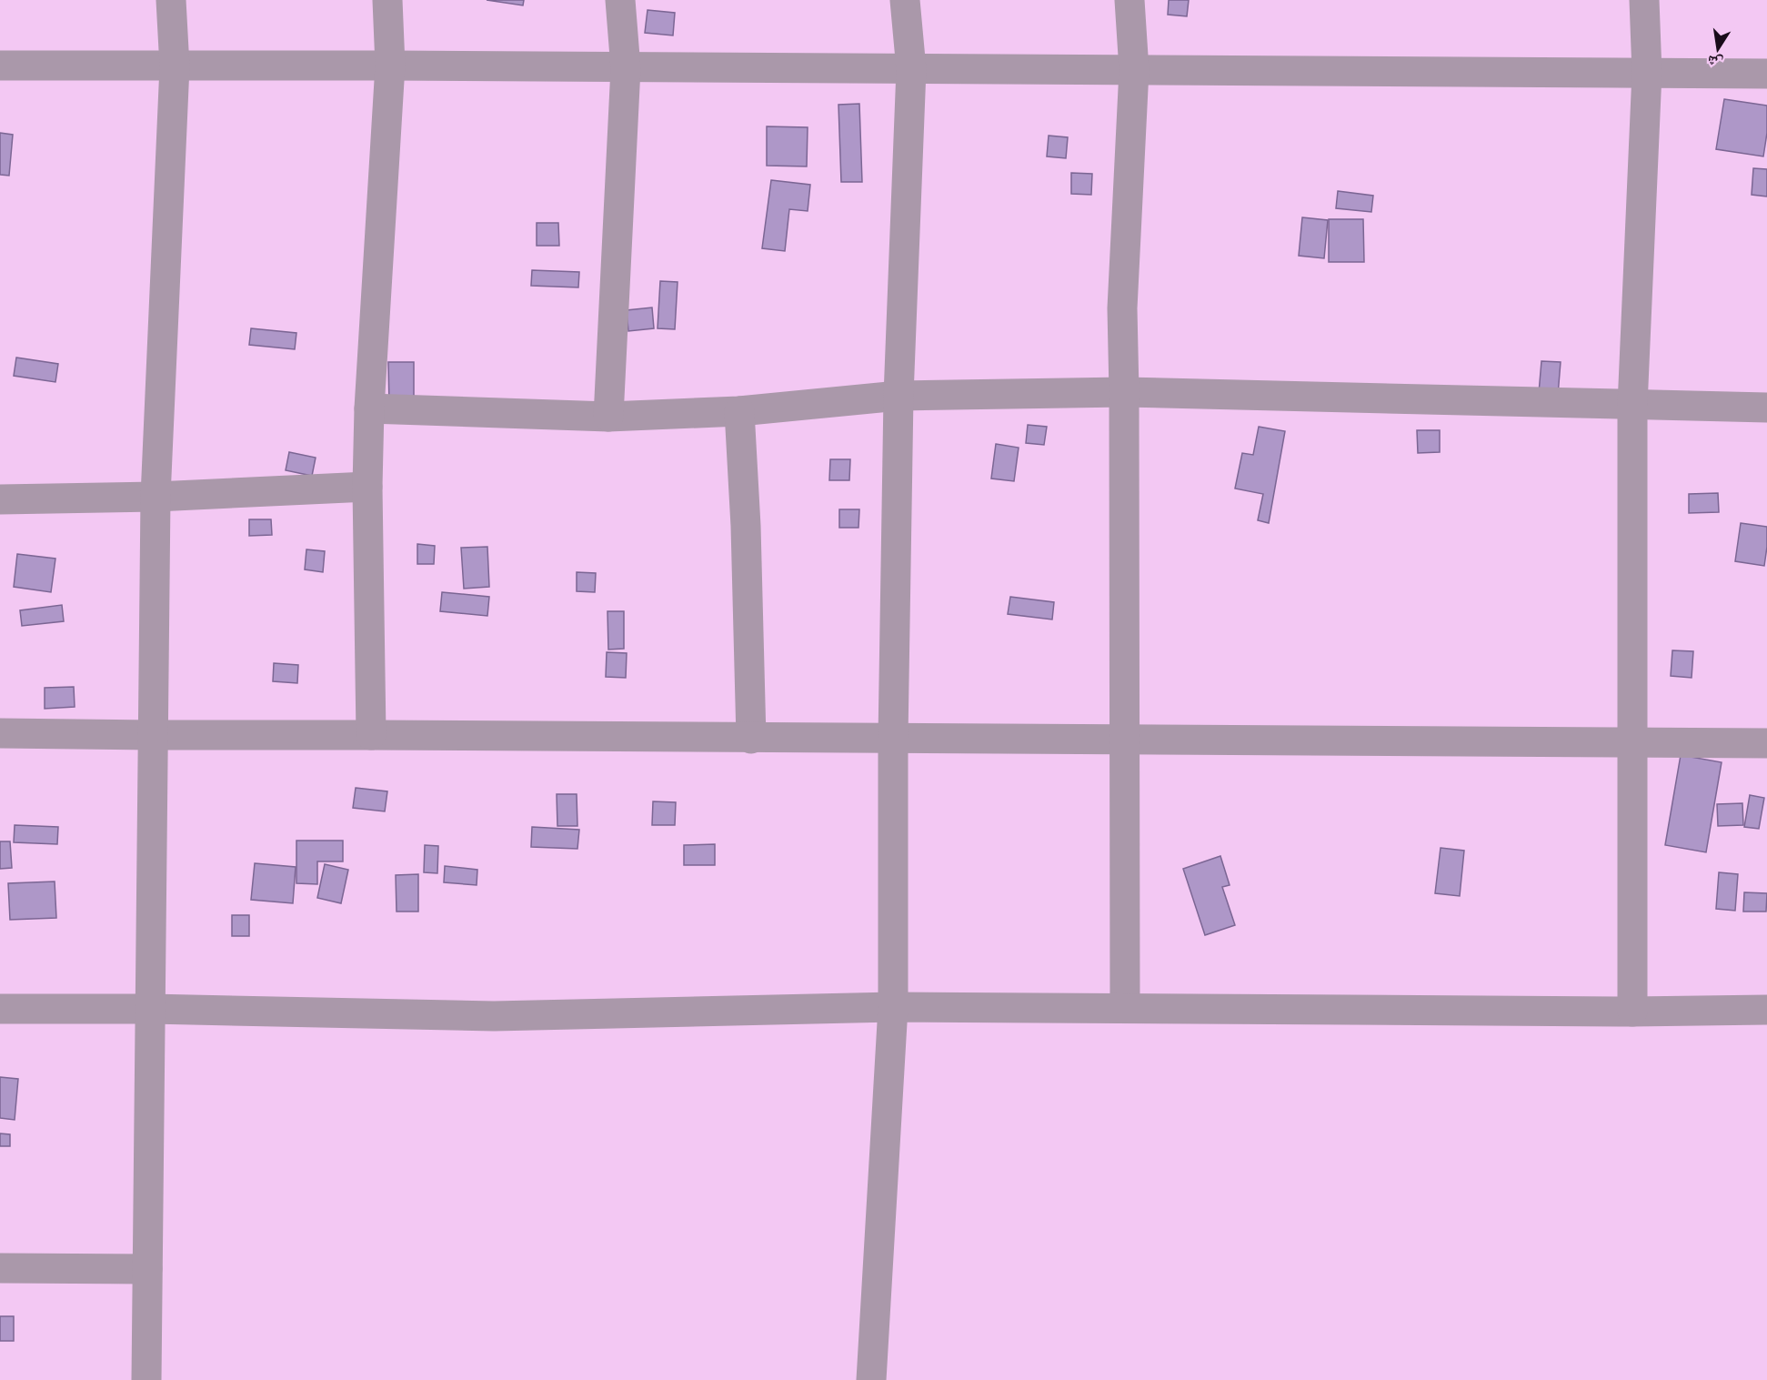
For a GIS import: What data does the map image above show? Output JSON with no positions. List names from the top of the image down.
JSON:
{
  "north": "bottom"
}
